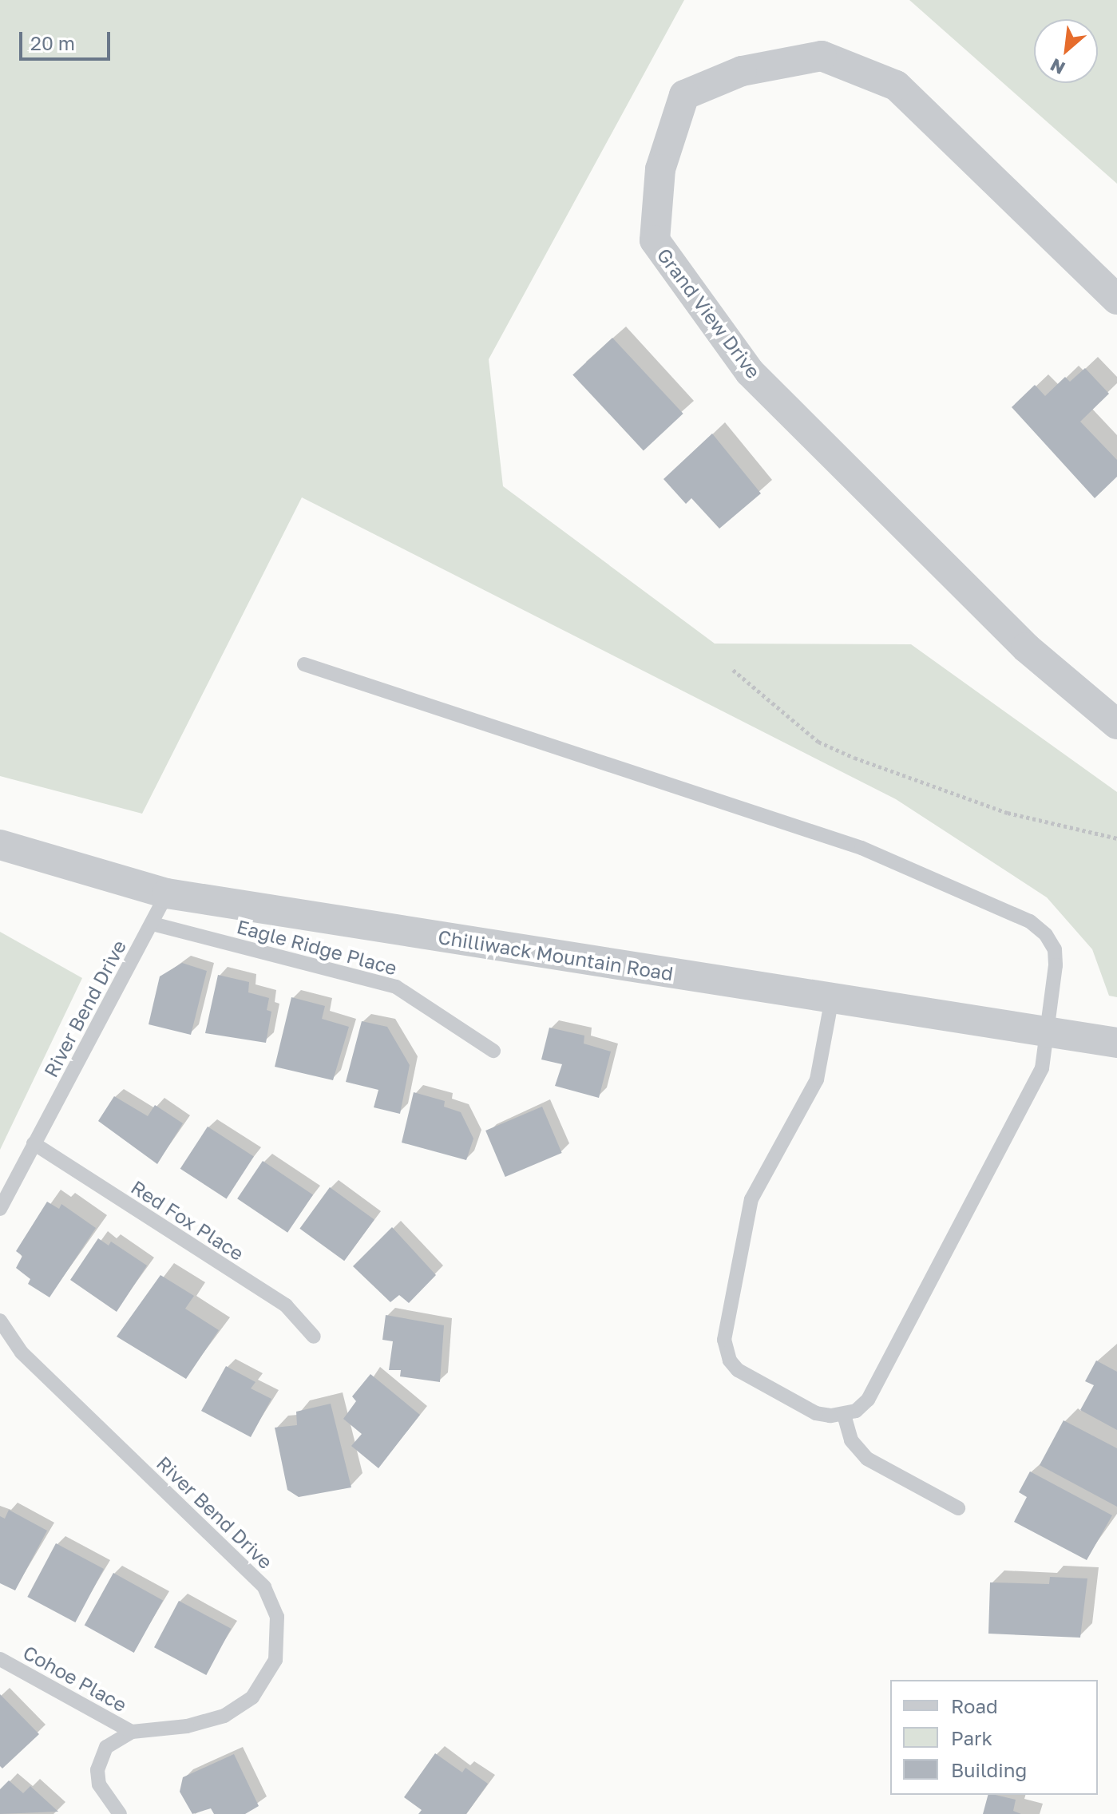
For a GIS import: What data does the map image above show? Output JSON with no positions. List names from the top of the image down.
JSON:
{
  "streets": {
    "street": ["Grand View Drive", "Chilliwack Mountain Road"],
    "lane": [
      "Eagle Ridge Place",
      "River Bend Drive",
      "Red Fox Place",
      "Cohoe Place"
    ]
  },
  "crossings": [
    ["Eagle Ridge Place", "River Bend Drive"],
    ["Chilliwack Mountain Road", "River Bend Drive"],
    ["River Bend Drive", "Red Fox Place"],
    ["River Bend Drive", "Cohoe Place"]
  ],
  "legend": ["Road", "Park", "Building"],
  "scale_bar": "20 m",
  "north": "bottom left"
}
